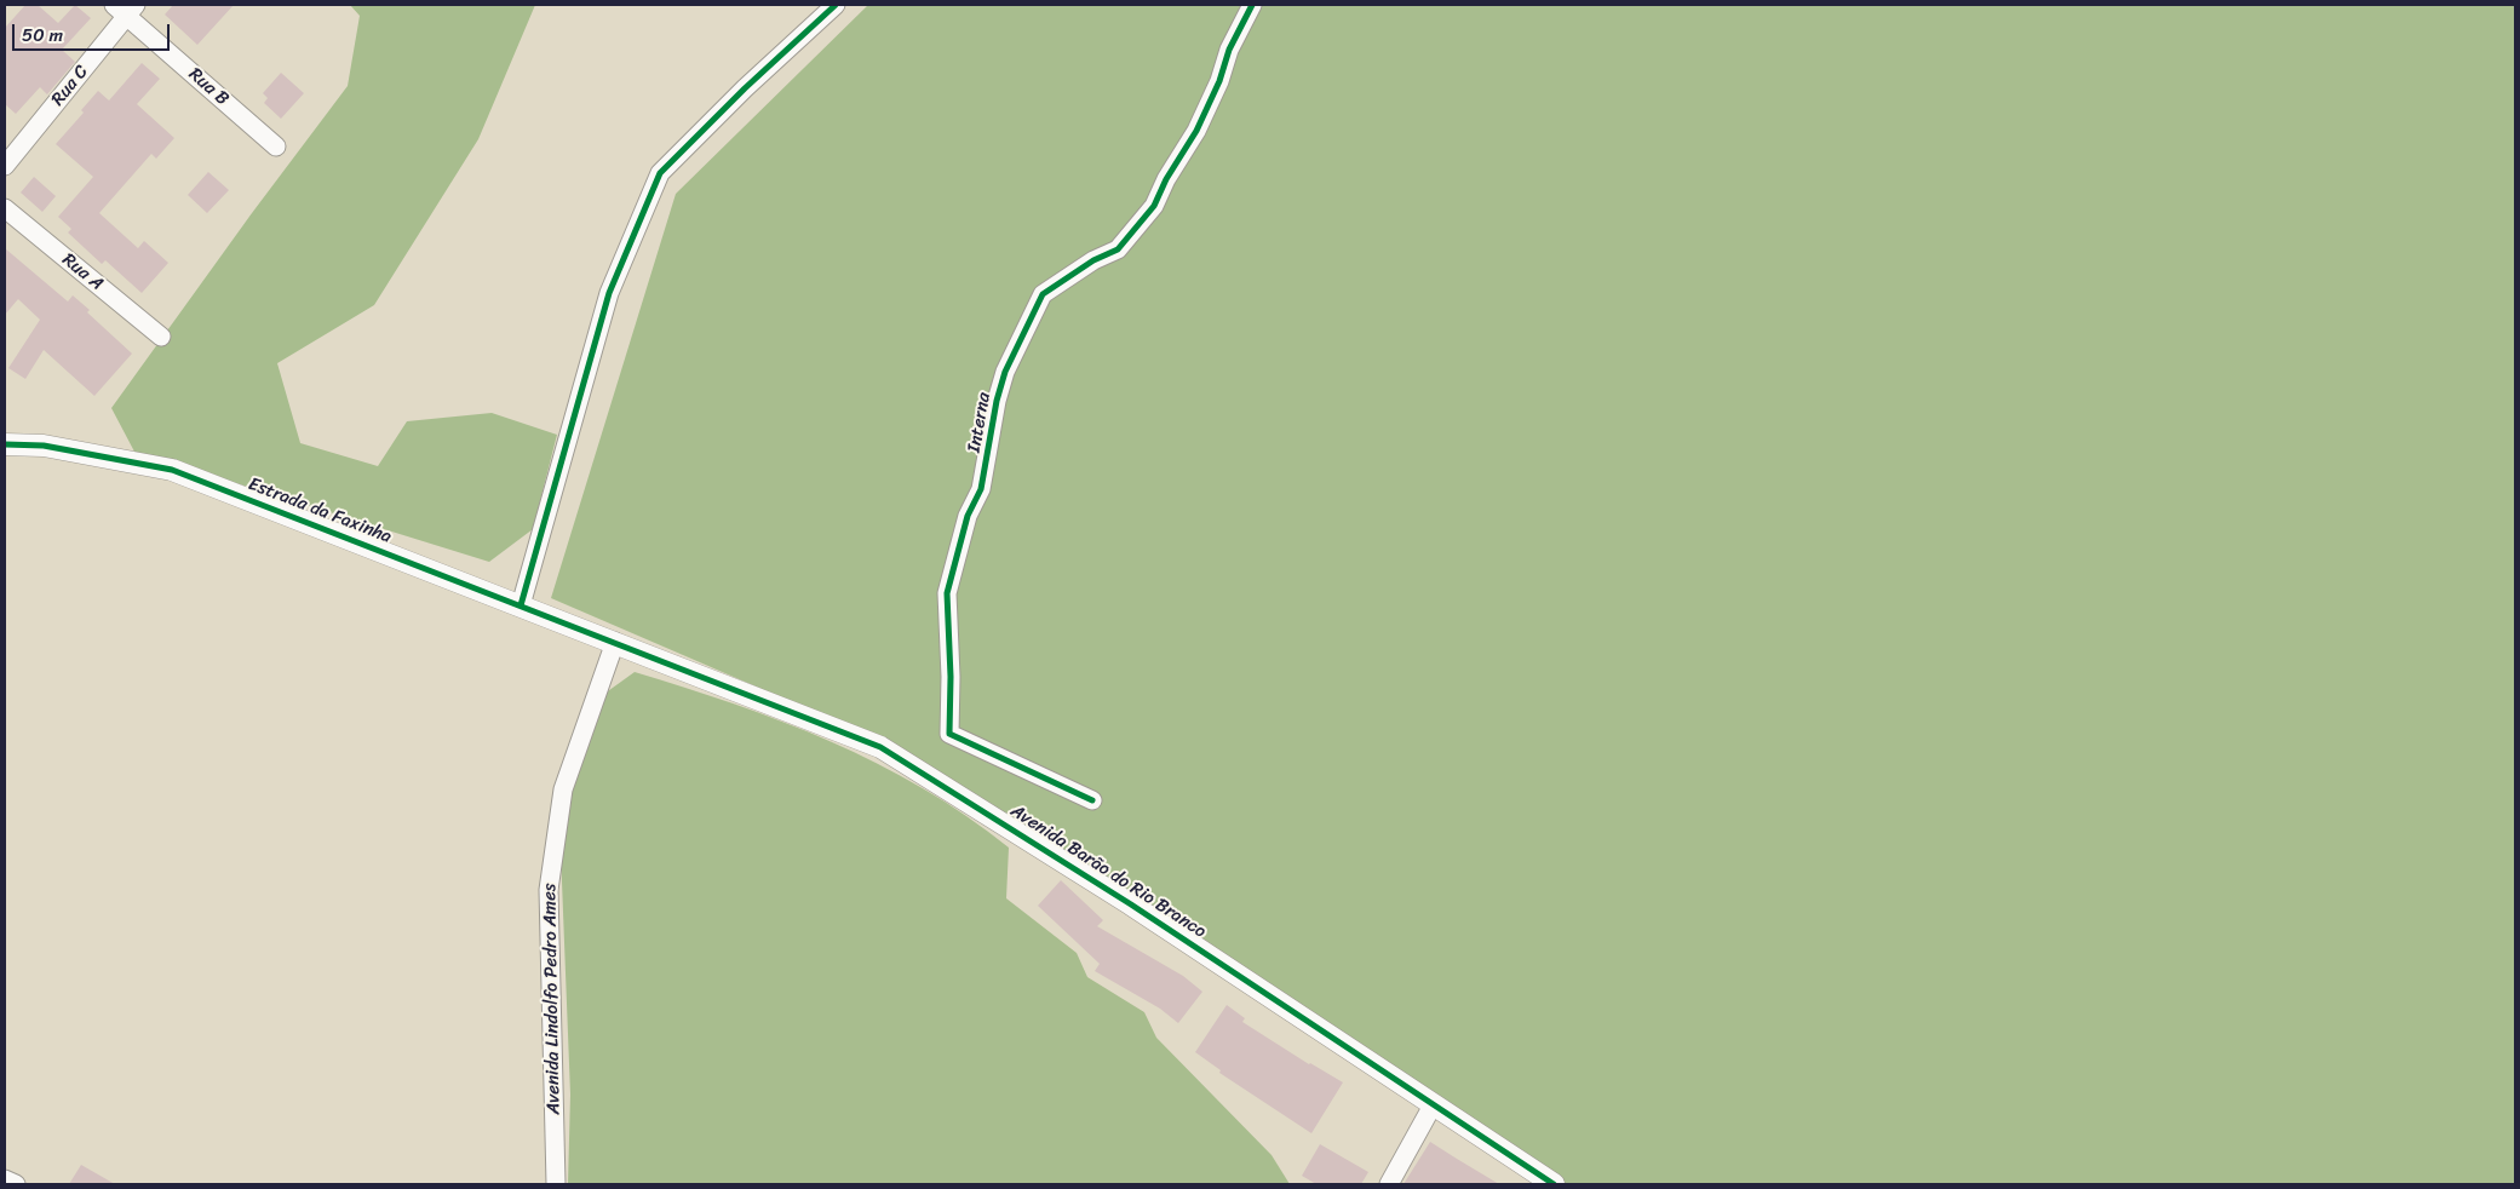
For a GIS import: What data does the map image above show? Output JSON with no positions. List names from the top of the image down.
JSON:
{
  "streets": {
    "street": [
      "Rua C",
      "Rua B",
      "Rua A",
      "Interna",
      "Estrada da Faxinha",
      "Avenida Barão do Rio Branco",
      "Avenida Lindolfo Pedro Ames"
    ]
  },
  "crossings": [
    ["Rua C", "Rua B"],
    ["Estrada da Faxinha", "Avenida Barão do Rio Branco"],
    ["Estrada da Faxinha", "Avenida Lindolfo Pedro Ames"],
    ["Avenida Barão do Rio Branco", "Avenida Lindolfo Pedro Ames"]
  ],
  "scale_bar": "50 m"
}
